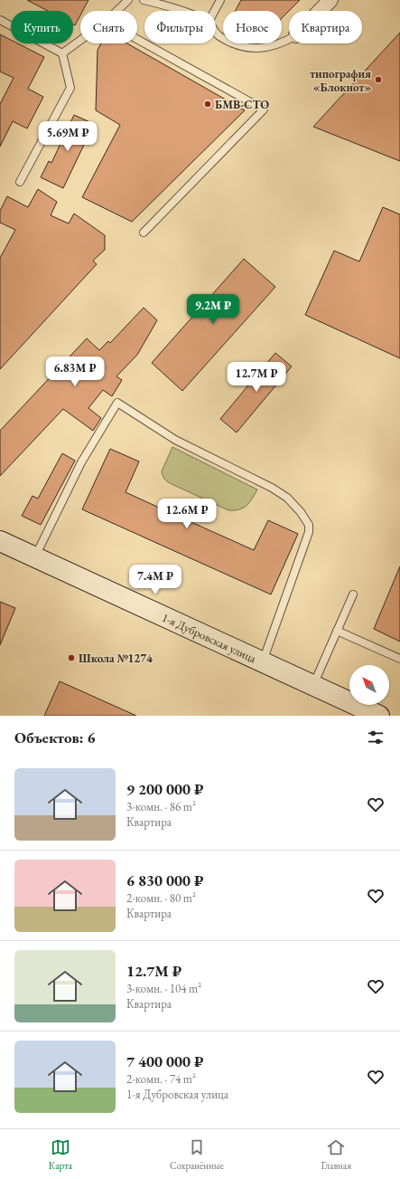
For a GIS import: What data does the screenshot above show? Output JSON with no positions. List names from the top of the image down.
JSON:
{
  "streets": {
    "main road": ["1-я Дубровская улица"]
  },
  "places": ["типография «Блокнот»", "БМВ-СТО", "Школа №1274"],
  "north": "top left",
  "page": {
    "chip": [
      "Купить",
      "Снять",
      "Фильтры",
      "Новое",
      "Квартира"
    ],
    "price": [
      "5.69M ₽",
      "9.2M ₽",
      "6.83M ₽",
      "12.7M ₽",
      "12.6M ₽",
      "7.4M ₽"
    ],
    "heading": "Объектов: 6",
    "list": [
      {
        "name": "9 200 000 ₽",
        "note": "3-комн. · 86 m² · Квартира"
      },
      {
        "name": "6 830 000 ₽",
        "note": "2-комн. · 80 m² · Квартира"
      },
      {
        "name": "12.7M ₽",
        "note": "3-комн. · 104 m² · Квартира"
      },
      {
        "name": "7 400 000 ₽",
        "note": "2-комн. · 74 m² · 1-я Дубровская улица"
      }
    ],
    "tabs": ["Карта", "Сохранённые", "Главная"]
  }
}
